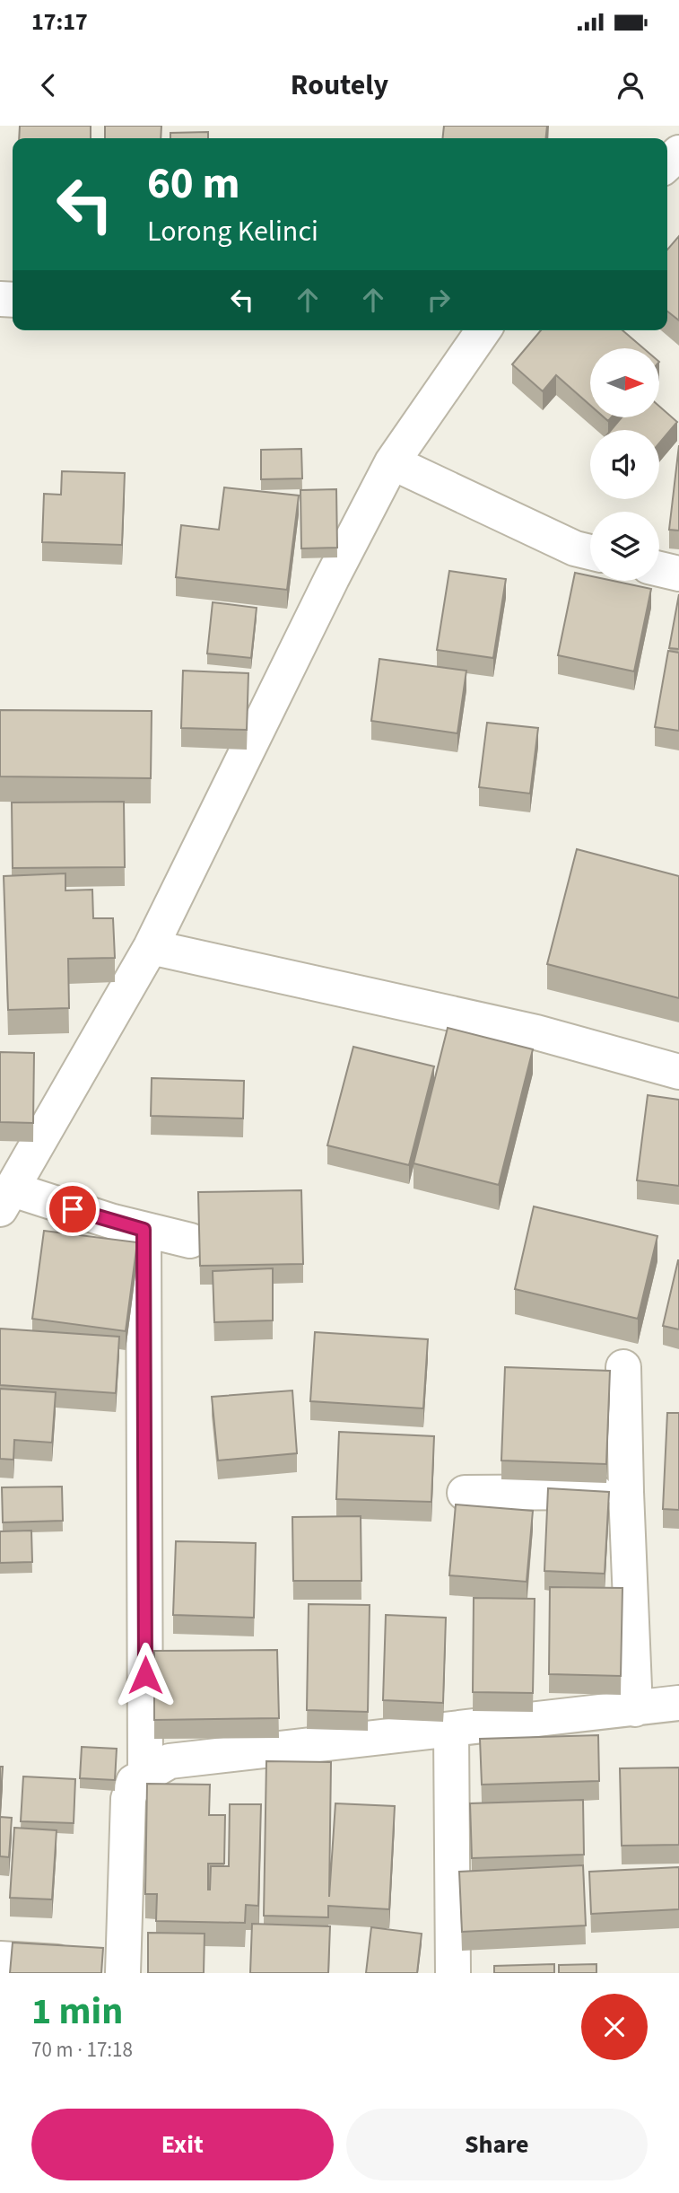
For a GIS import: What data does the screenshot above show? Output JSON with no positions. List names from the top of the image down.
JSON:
{
  "north": "right",
  "page": {
    "status": "17:17",
    "header": "Routely",
    "turn": ["60 m", "Lorong Kelinci"],
    "heading": ["1 min", "70 m · 17:18"],
    "buttons": ["Exit", "Share"]
  }
}
